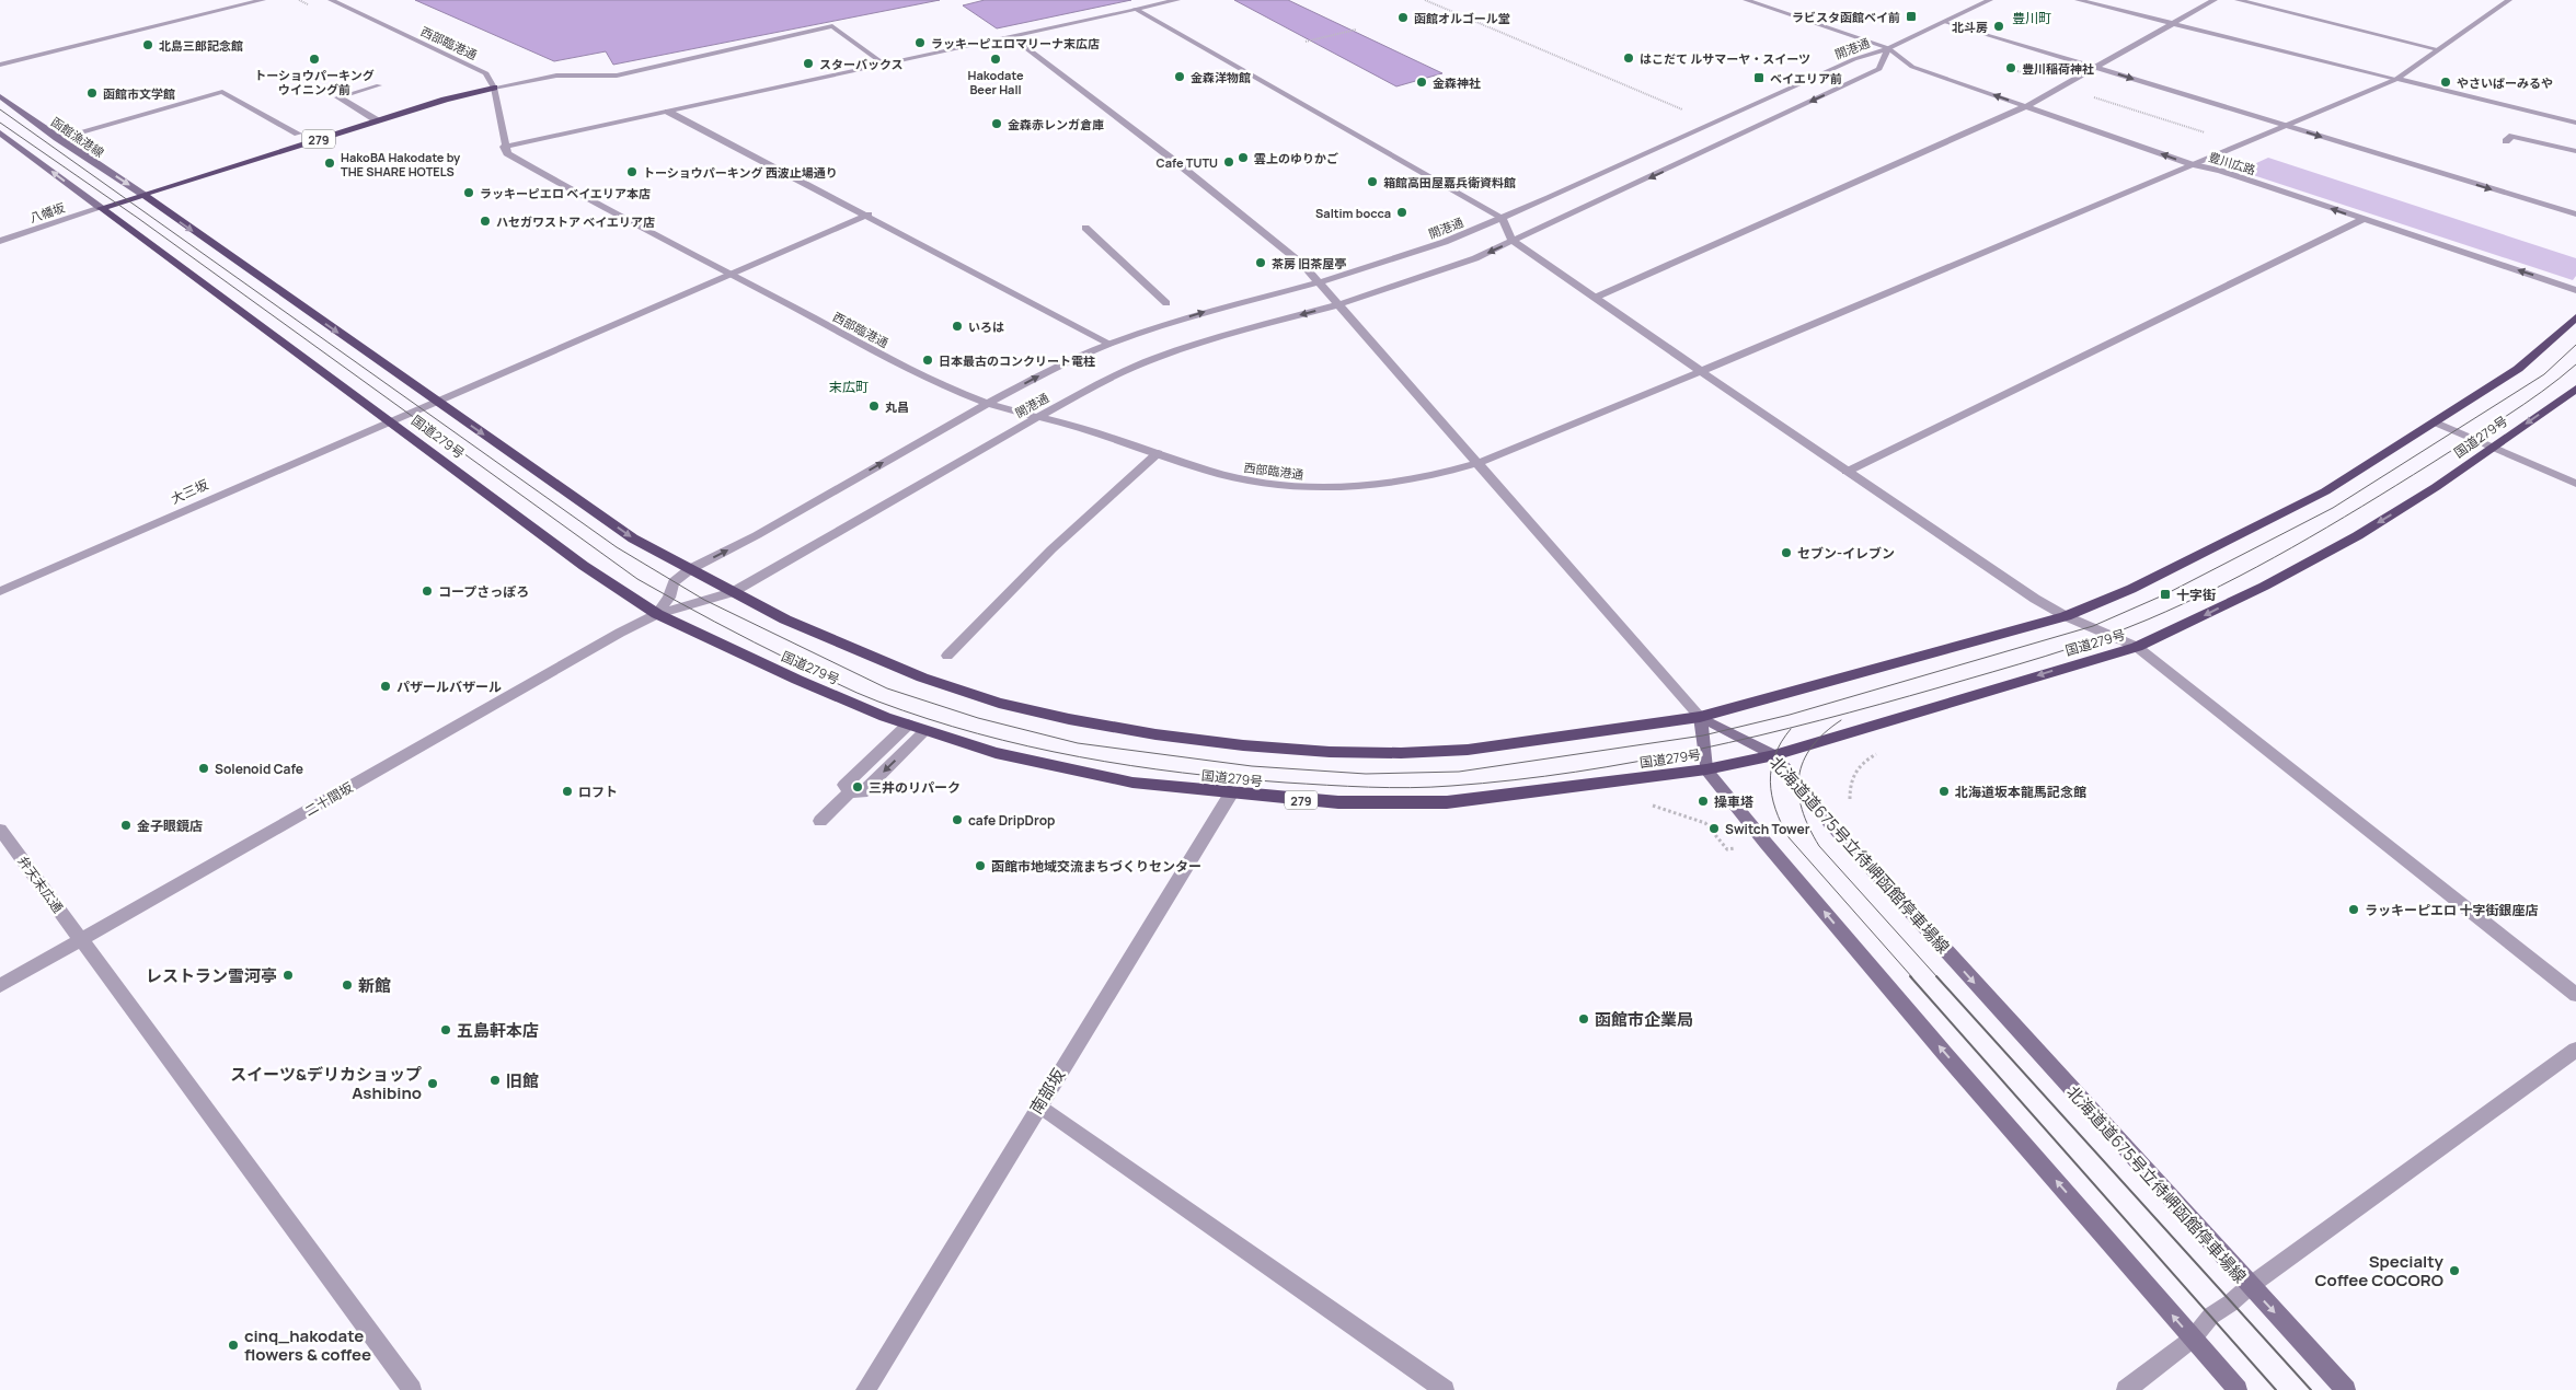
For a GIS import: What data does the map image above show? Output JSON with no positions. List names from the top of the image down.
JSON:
{
  "streets": {
    "highway": ["279", "国道279号"],
    "main road": ["函館漁港線", "北海道道675号立待岬函館停車場線"],
    "street": [
      "西部臨港通",
      "開港通",
      "豊川広路",
      "八幡坂",
      "大三坂",
      "二十間坂",
      "弁天末広通",
      "南部坂"
    ]
  },
  "crossings": [
    ["西部臨港通", "開港通"],
    ["西部臨港通", "279"],
    ["西部臨港通", "豊川広路"],
    ["西部臨港通", "大三坂"],
    ["開港通", "豊川広路"],
    ["開港通", "国道279号"],
    ["開港通", "二十間坂"],
    ["函館漁港線", "279"],
    ["函館漁港線", "国道279号"],
    ["279", "八幡坂"],
    ["279", "国道279号"],
    ["八幡坂", "国道279号"],
    ["国道279号", "大三坂"],
    ["国道279号", "二十間坂"],
    ["国道279号", "北海道道675号立待岬函館停車場線"],
    ["国道279号", "南部坂"],
    ["二十間坂", "弁天末広通"]
  ],
  "districts": ["豊川町", "末広町"],
  "places": {
    "transit": ["ラビスタ函館ベイ前", "ベイエリア前", "十字街"],
    "other": [
      "函館オルゴール堂",
      "北斗房",
      "ラッキーピエロマリーナ末広店",
      "北島三郎記念館",
      "はこだて ルサマーヤ・スイーツ",
      "トーショウパーキング ウイニング前",
      "Hakodate Beer Hall",
      "スターバックス",
      "豊川稲荷神社",
      "金森洋物館",
      "金森神社",
      "やさいばーみるや",
      "函館市文学館",
      "金森赤レンガ倉庫",
      "雲上のゆりかご",
      "Cafe TUTU",
      "HakoBA Hakodate by THE SHARE HOTELS",
      "トーショウパーキング 西波止場通り",
      "箱館高田屋嘉兵衛資料館",
      "ラッキーピエロ ベイエリア本店",
      "Saltim bocca",
      "ハセガワストア べイエリア店",
      "茶房 旧茶屋亭",
      "いろは",
      "日本最古のコンクリート電柱",
      "丸昌",
      "セブン-イレブン",
      "コープさっぽろ",
      "パザールバザール",
      "Solenoid Cafe",
      "三井のリパーク",
      "ロフト",
      "北海道坂本龍馬記念館",
      "操車塔",
      "cafe DripDrop",
      "金子眼鏡店",
      "Switch Tower",
      "函館市地域交流まちづくりセンター",
      "ラッキーピエロ 十字街銀座店",
      "レストラン雪河亭",
      "新館",
      "函館市企業局",
      "五島軒本店",
      "旧館",
      "スイーツ&デリカショップ Ashibino",
      "Specialty Coffee COCORO",
      "cinq_hakodate flowers & coffee"
    ]
  }
}
